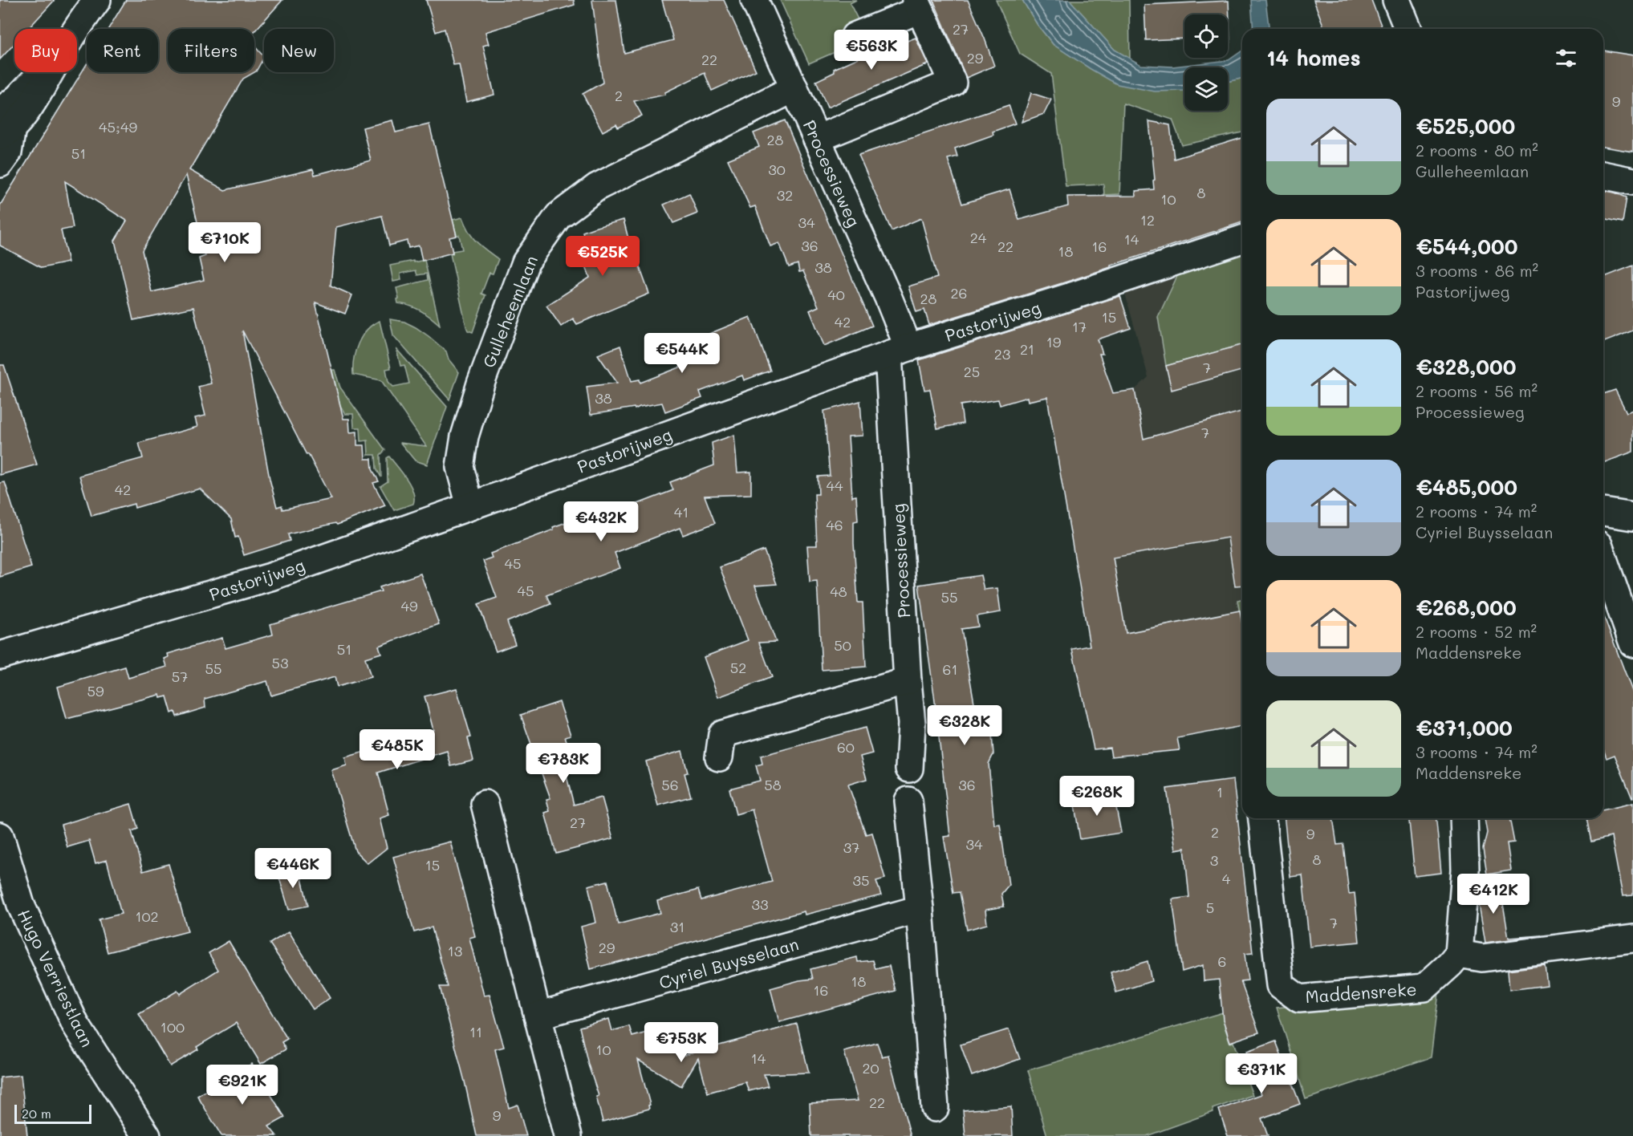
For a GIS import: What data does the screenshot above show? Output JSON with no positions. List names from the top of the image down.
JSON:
{
  "streets": {
    "street": [
      "Processieweg",
      "Gulleheemlaan",
      "Pastorijweg",
      "Cyriel Buysselaan",
      "Hugo Verriestlaan",
      "Maddensreke"
    ]
  },
  "crossings": [
    ["Processieweg", "Gulleheemlaan"],
    ["Processieweg", "Pastorijweg"],
    ["Gulleheemlaan", "Pastorijweg"]
  ],
  "house_numbers": [
    "27",
    "29",
    "22",
    "2",
    "9",
    "45;49",
    "28",
    "51",
    "30",
    "8",
    "32",
    "10",
    "12",
    "34",
    "24",
    "14",
    "36",
    "22",
    "16",
    "18",
    "38",
    "26",
    "40",
    "28",
    "15",
    "42",
    "17",
    "19",
    "21",
    "23",
    "7",
    "25",
    "38",
    "7",
    "44",
    "42",
    "41",
    "46",
    "45",
    "45",
    "48",
    "55",
    "49",
    "50",
    "51",
    "53",
    "52",
    "55",
    "61",
    "57",
    "59",
    "60",
    "56",
    "58",
    "36",
    "1",
    "27",
    "2",
    "9",
    "34",
    "37",
    "8",
    "3",
    "15",
    "4",
    "35",
    "33",
    "5",
    "102",
    "7",
    "31",
    "29",
    "13",
    "6",
    "18",
    "16",
    "100",
    "11",
    "10",
    "14",
    "20",
    "22",
    "9"
  ],
  "scale_bar": "20 m",
  "page": {
    "chip": [
      "Buy",
      "Rent",
      "Filters",
      "New"
    ],
    "heading": "14 homes",
    "price": [
      "€563K",
      "€710K",
      "€525K",
      "€544K",
      "€432K",
      "€328K",
      "€485K",
      "€783K",
      "€268K",
      "€446K",
      "€412K",
      "€753K",
      "€371K",
      "€921K"
    ],
    "list": [
      {
        "name": "€525,000",
        "note": "2 rooms · 80 m² · Gulleheemlaan"
      },
      {
        "name": "€544,000",
        "note": "3 rooms · 86 m² · Pastorijweg"
      },
      {
        "name": "€328,000",
        "note": "2 rooms · 56 m² · Processieweg"
      },
      {
        "name": "€485,000",
        "note": "2 rooms · 74 m² · Cyriel Buysselaan"
      },
      {
        "name": "€268,000",
        "note": "2 rooms · 52 m² · Maddensreke"
      },
      {
        "name": "€371,000",
        "note": "3 rooms · 74 m² · Maddensreke"
      }
    ],
    "scale": "20 m"
  }
}
